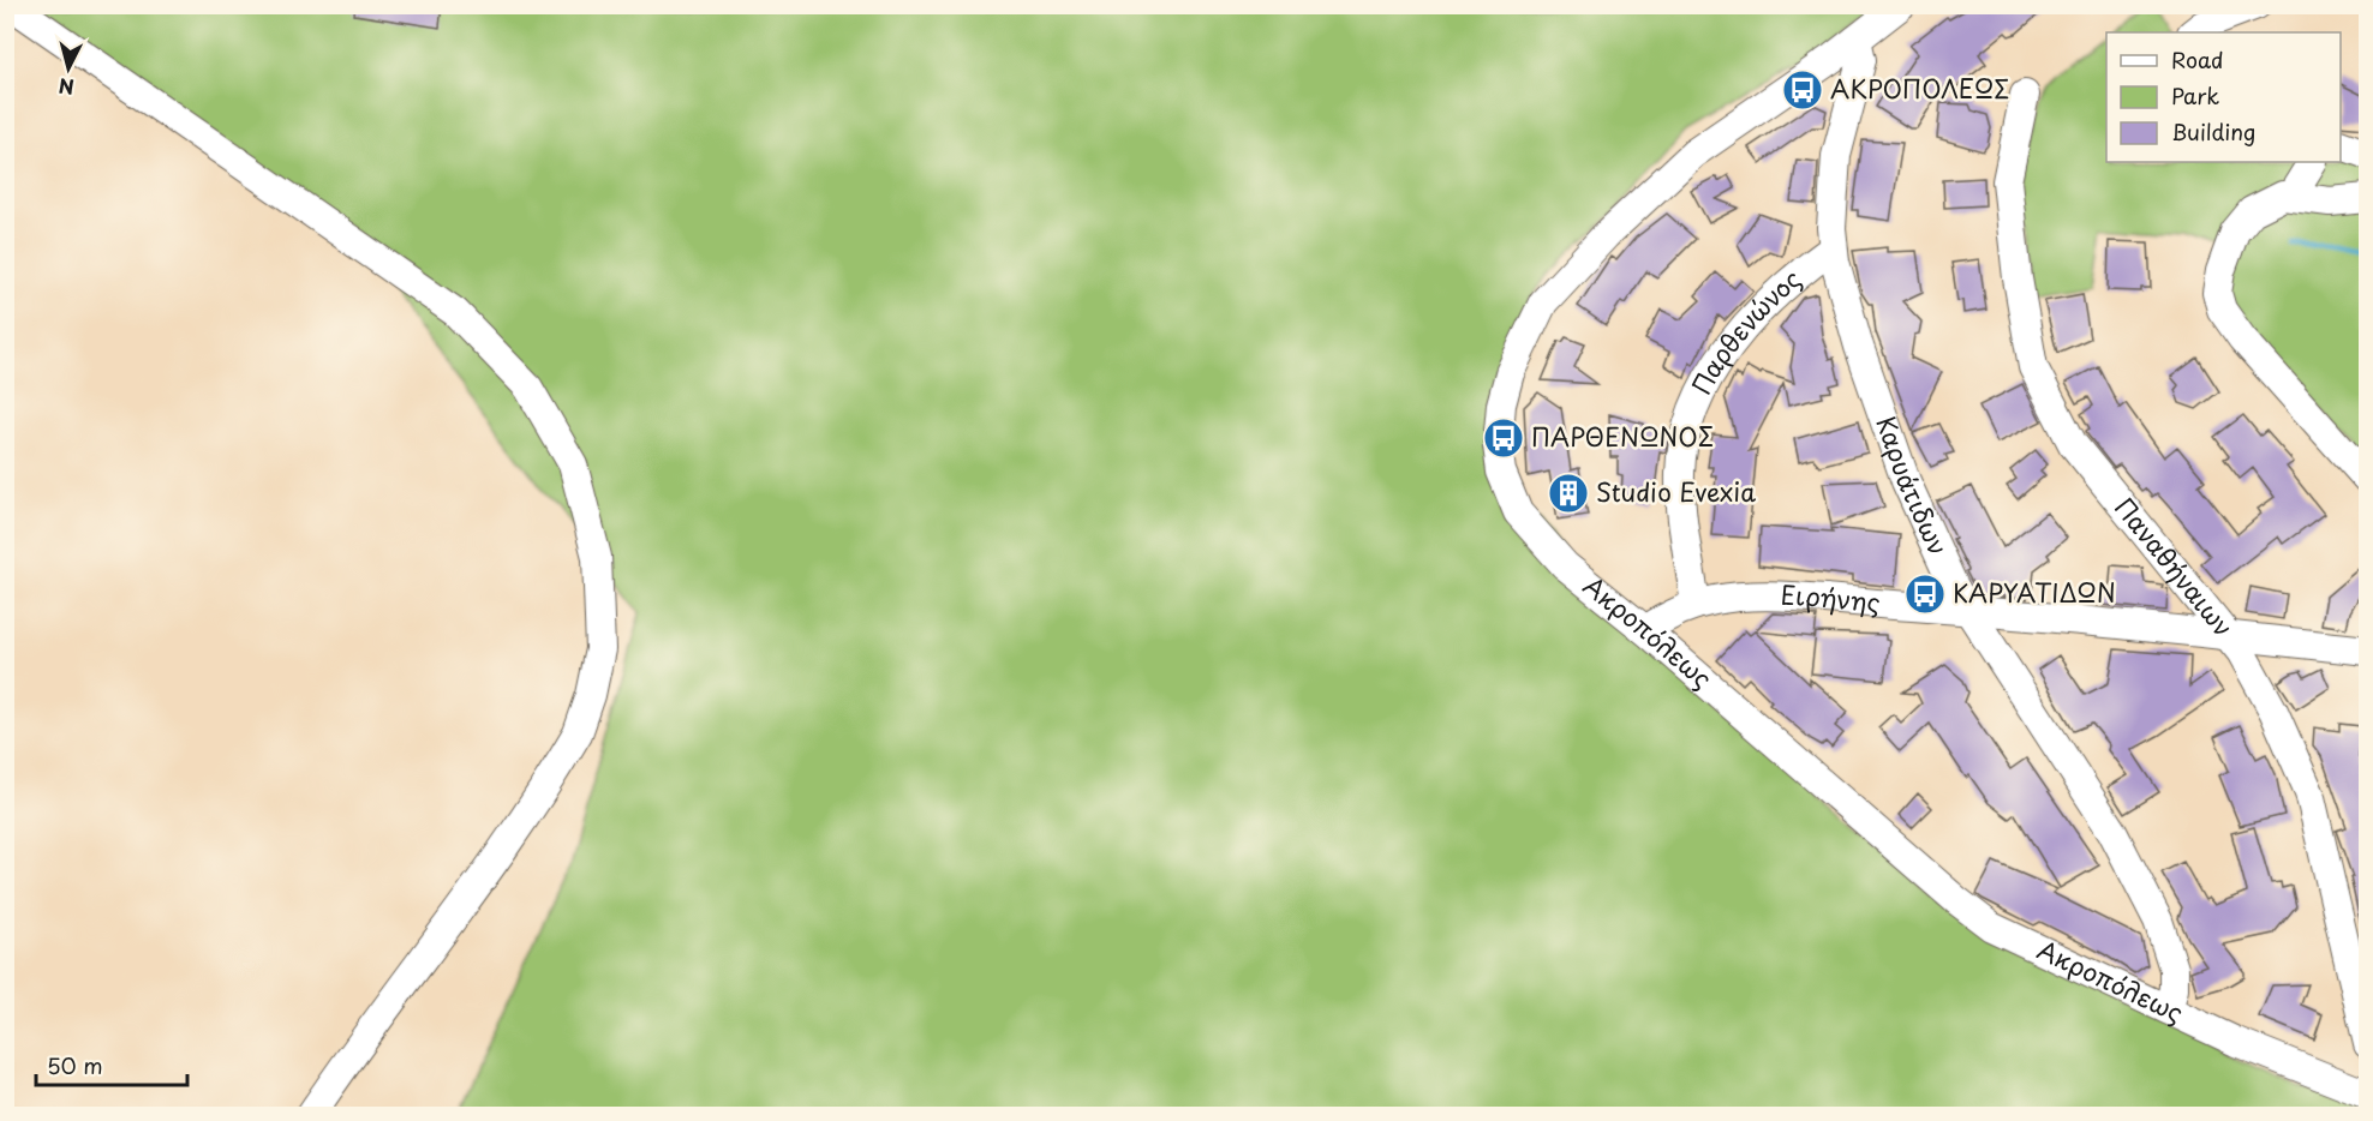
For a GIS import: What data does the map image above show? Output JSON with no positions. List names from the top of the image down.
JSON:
{
  "streets": {
    "street": [
      "Παρθενώνος",
      "Καρυάτιδων",
      "Παναθήναιων",
      "Ειρήνης",
      "Ακροπόλεως"
    ]
  },
  "crossings": [
    ["Παρθενώνος", "Καρυάτιδων"],
    ["Παρθενώνος", "Ειρήνης"],
    ["Καρυάτιδων", "Ειρήνης"],
    ["Καρυάτιδων", "Ακροπόλεως"],
    ["Παναθήναιων", "Ειρήνης"],
    ["Ειρήνης", "Ακροπόλεως"]
  ],
  "places": {
    "bus stop": ["ΑΚΡΟΠΟΛΕΩΣ", "ΠΑΡΘΕΝΩΝΟΣ", "ΚΑΡΥΑΤΙΔΩΝ"],
    "building": ["Studio Evexia"]
  },
  "legend": ["Road", "Park", "Building"],
  "scale_bar": "50 m",
  "north": "bottom"
}
